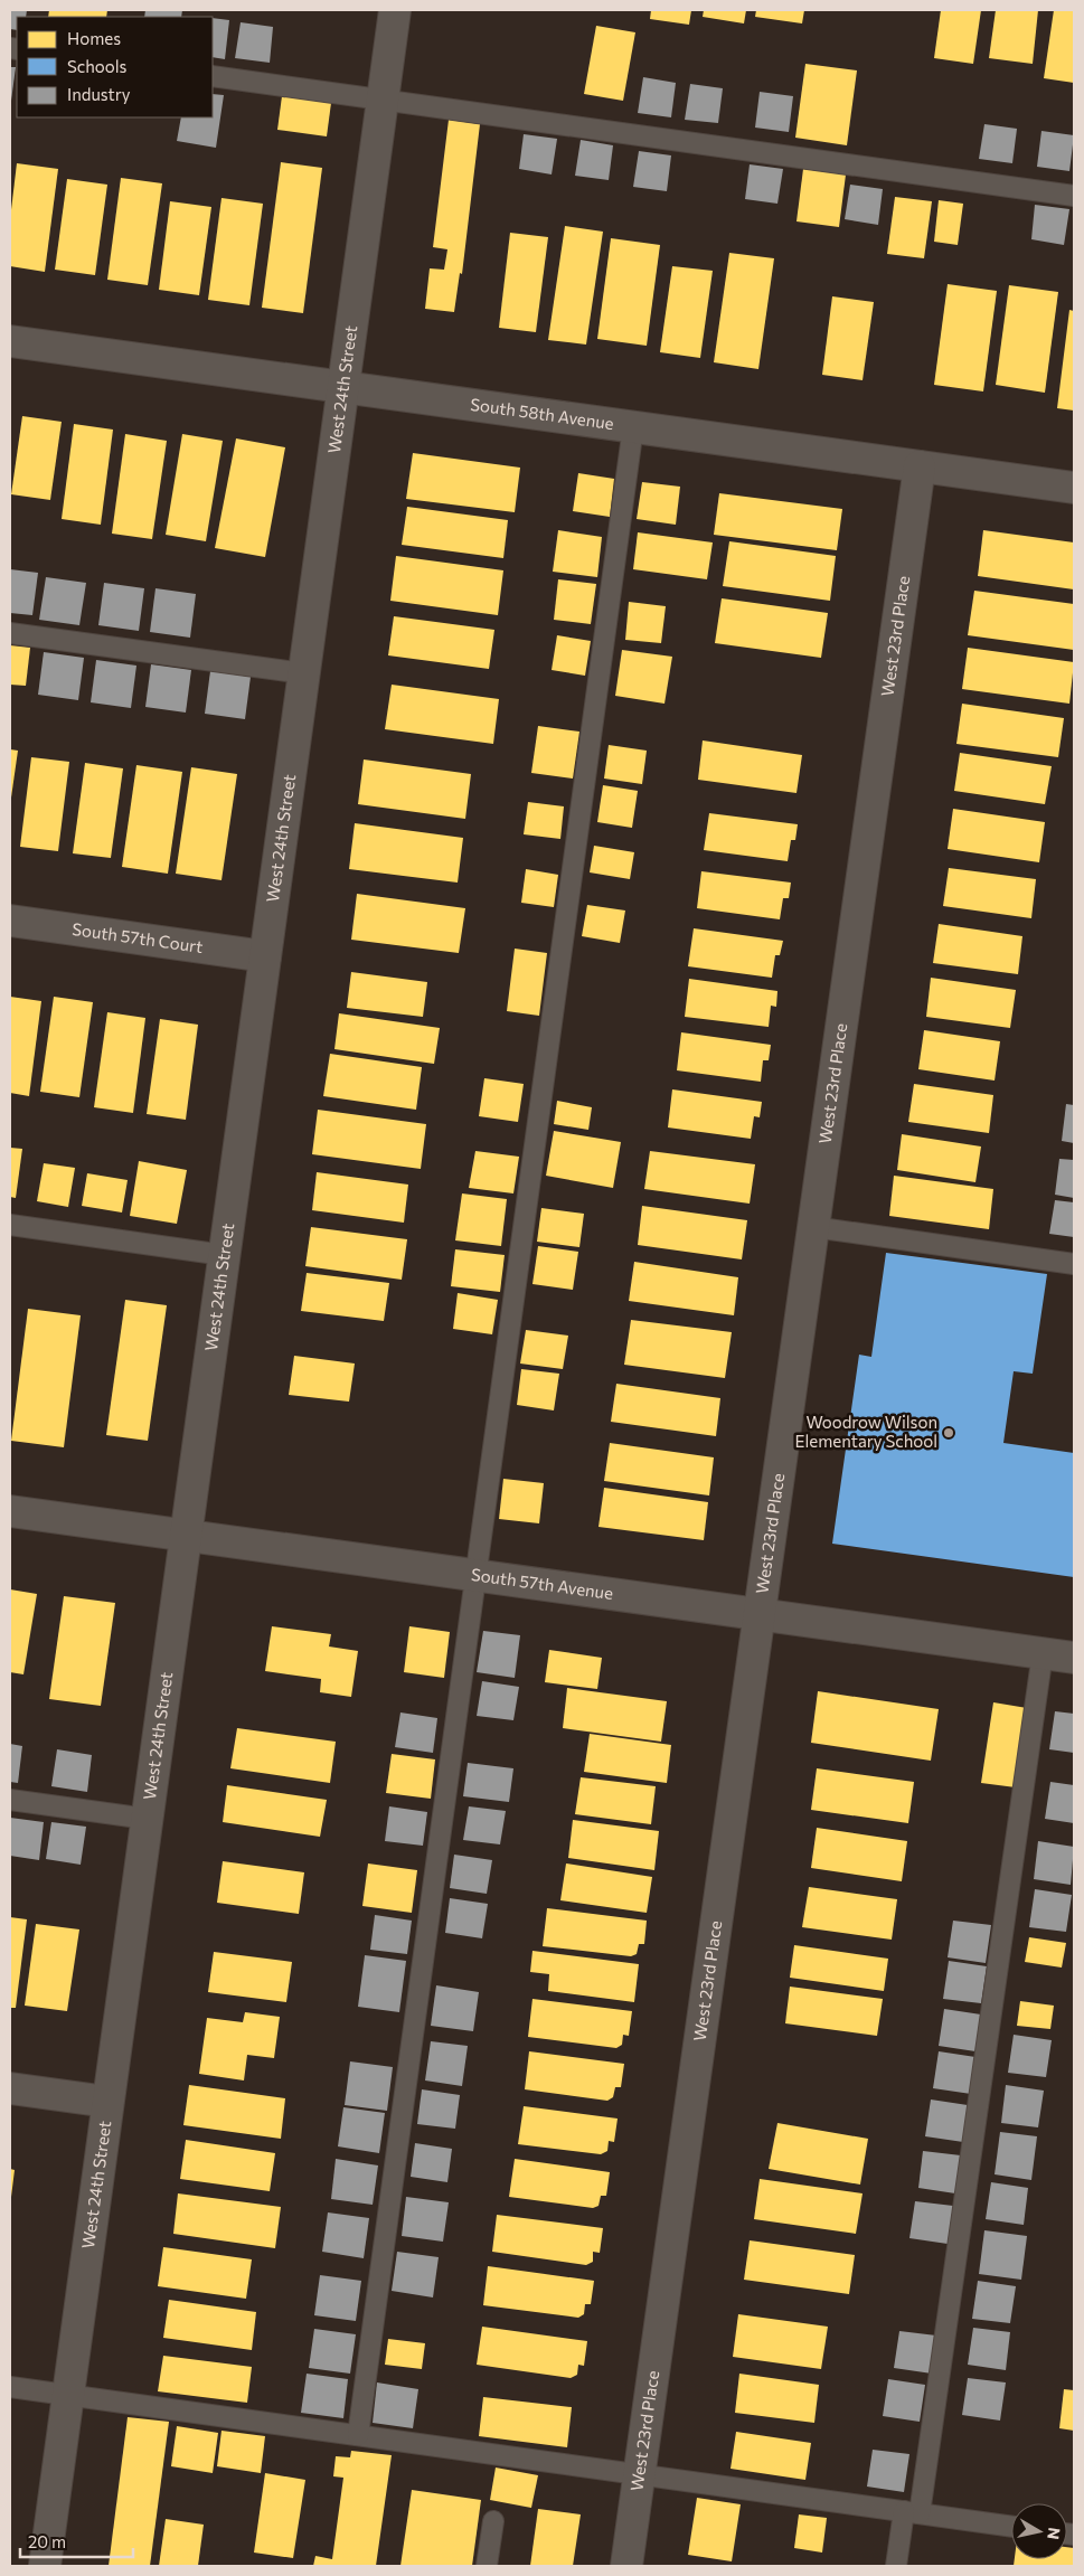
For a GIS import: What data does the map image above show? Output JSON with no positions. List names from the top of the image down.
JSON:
{
  "streets": {
    "street": [
      "West 24th Street",
      "South 58th Avenue",
      "West 23rd Place",
      "South 57th Court",
      "South 57th Avenue"
    ]
  },
  "crossings": [
    ["West 24th Street", "South 58th Avenue"],
    ["West 24th Street", "South 57th Court"],
    ["West 24th Street", "South 57th Avenue"],
    ["South 58th Avenue", "West 23rd Place"],
    ["West 23rd Place", "South 57th Avenue"]
  ],
  "places": ["Woodrow Wilson Elementary School"],
  "legend": ["Homes", "Schools", "Industry"],
  "scale_bar": "20 m",
  "north": "right"
}
